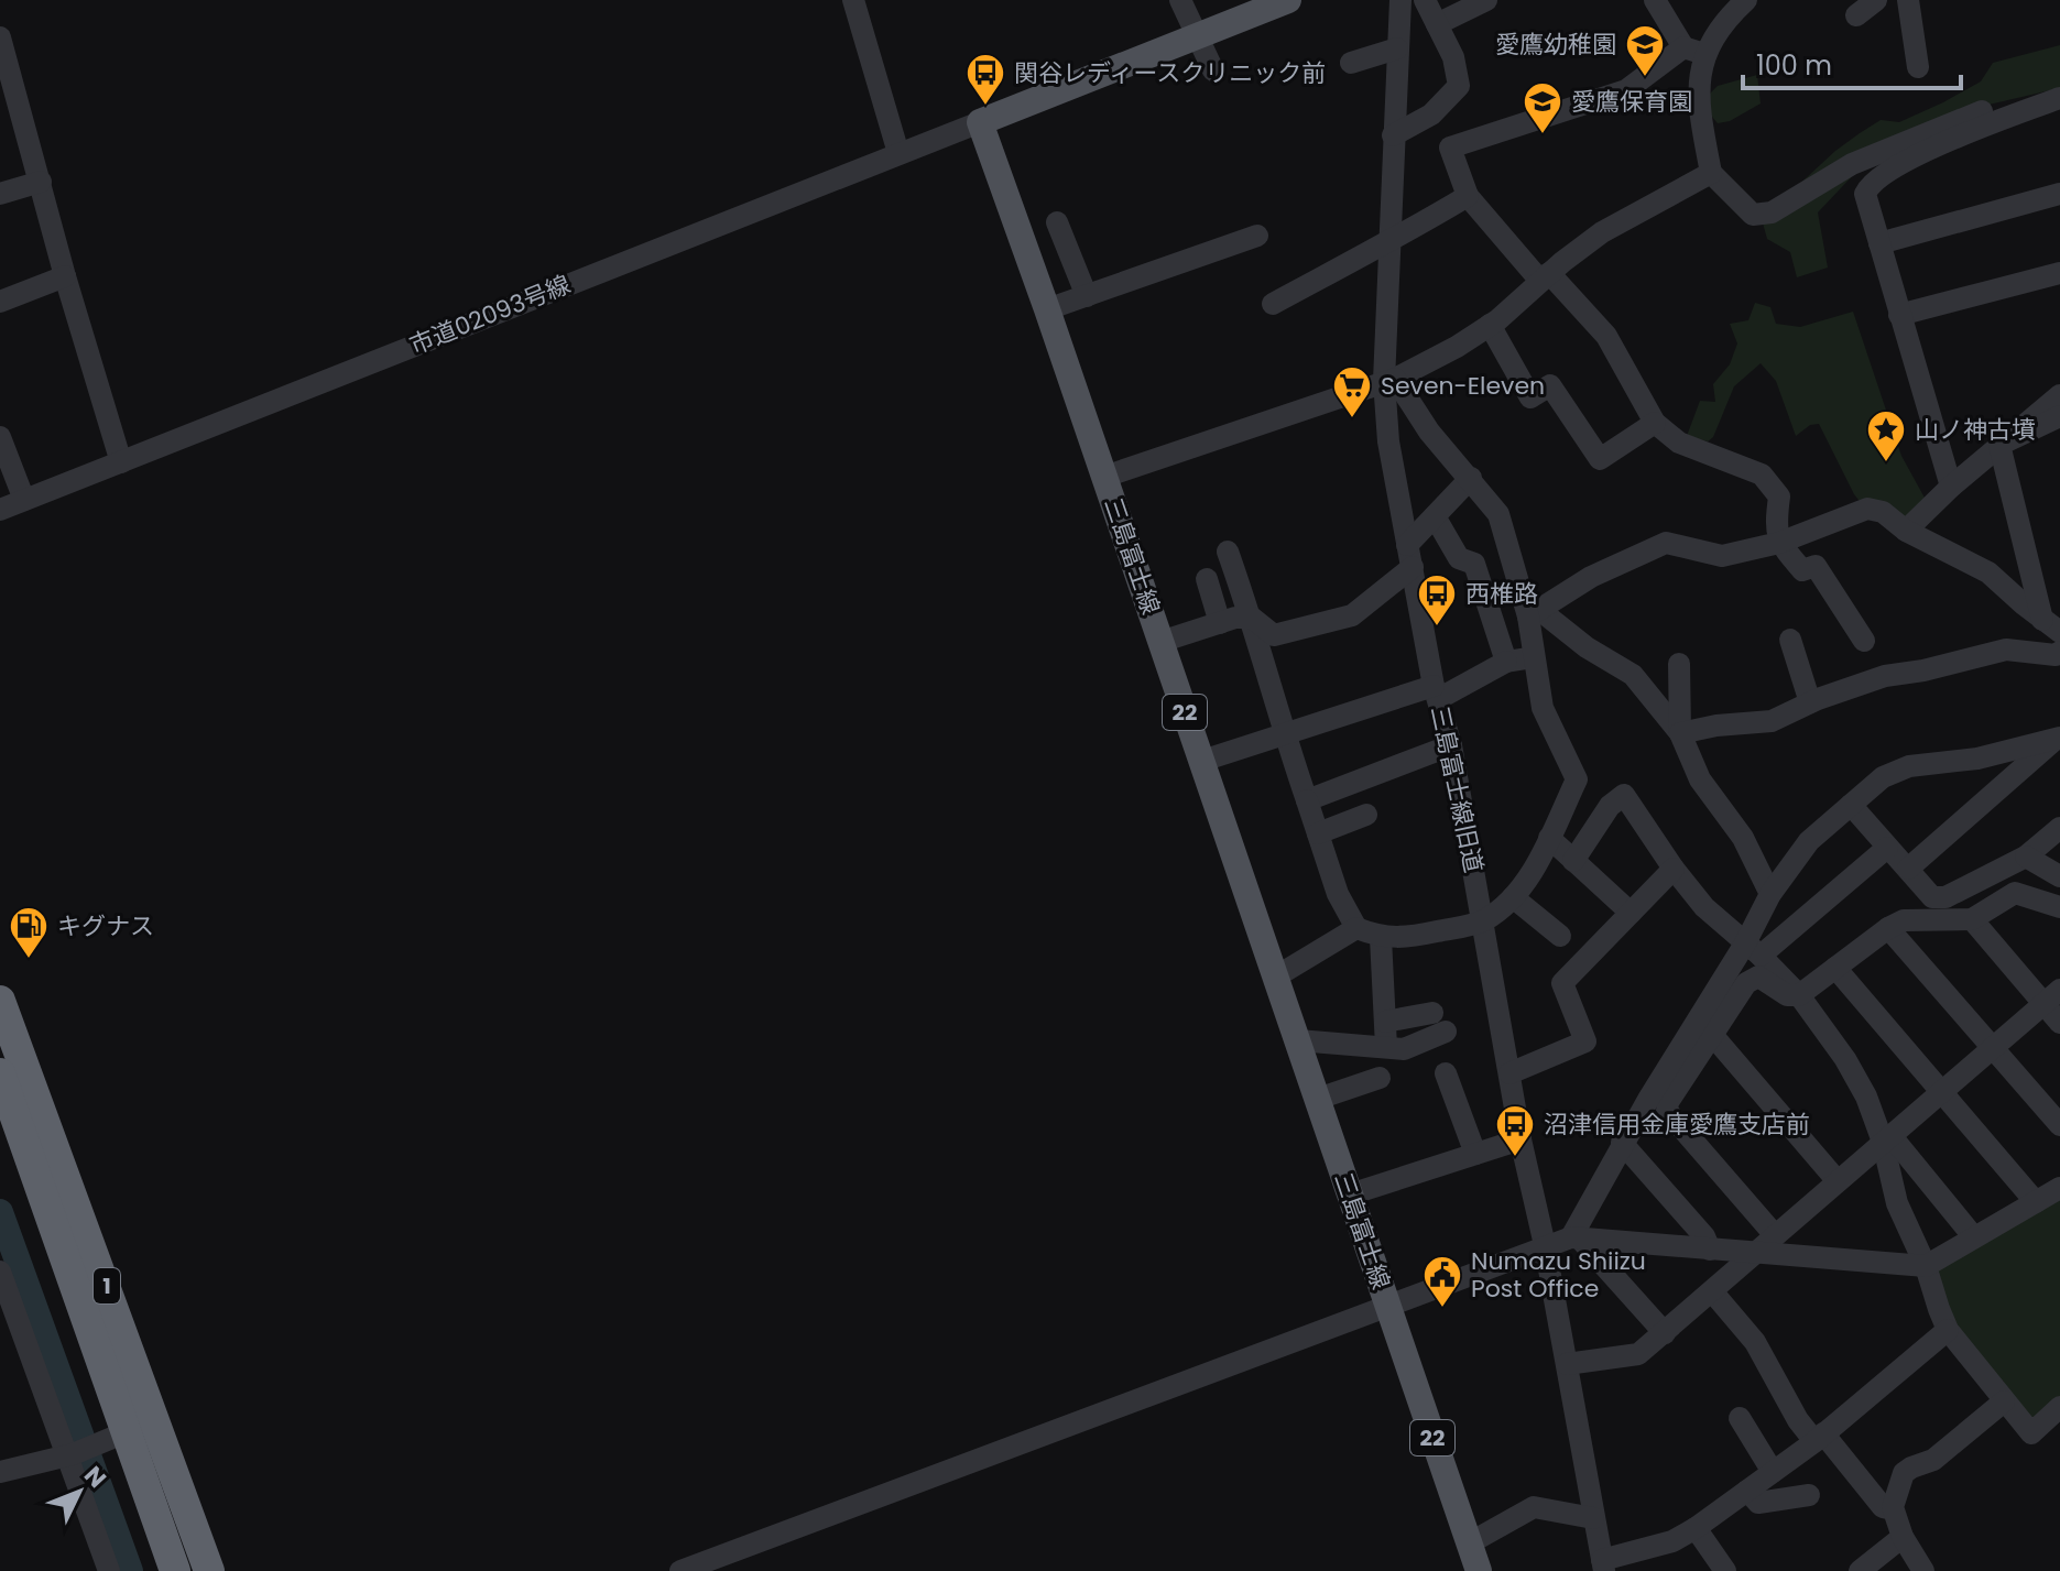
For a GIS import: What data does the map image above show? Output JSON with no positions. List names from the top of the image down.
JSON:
{
  "streets": {
    "highway": ["1"],
    "main road": ["三島富士線", "22"],
    "street": ["市道02093号線", "三島富士線旧道"]
  },
  "crossings": [
    ["市道02093号線", "三島富士線"],
    ["三島富士線", "22"]
  ],
  "places": {
    "school or university": ["愛鷹幼稚園", "愛鷹保育園"],
    "bus stop": ["関谷レディースクリニック前", "西椎路", "沼津信用金庫愛鷹支店前"],
    "supermarket": ["Seven-Eleven"],
    "place": ["山ノ神古墳"],
    "fuel station": ["キグナス"],
    "public building": ["Numazu Shiizu Post Office"]
  },
  "scale_bar": "100 m",
  "north": "top right"
}
